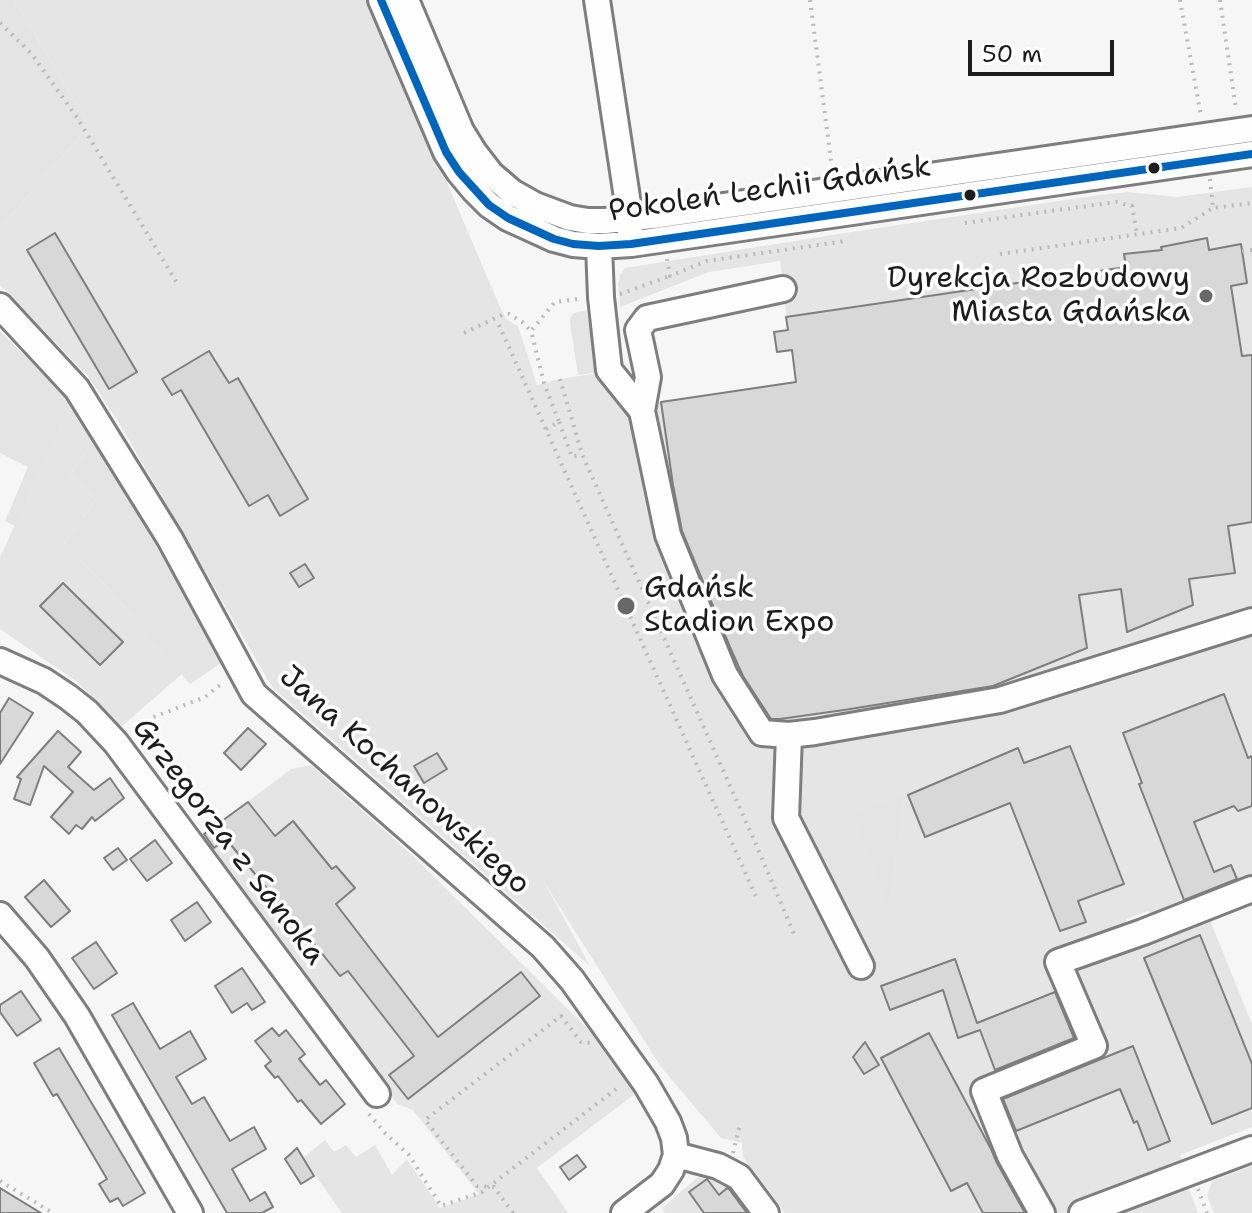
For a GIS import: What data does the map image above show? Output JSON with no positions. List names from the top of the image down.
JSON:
{
  "streets": {
    "street": ["Pokoleń Lechii Gdańsk", "Jana Kochanowskiego", "Grzegorza z Sanoka"]
  },
  "places": ["Dyrekcja Rozbudowy Miasta Gdańska", "Gdańsk Stadion Expo"],
  "scale_bar": "50 m"
}
